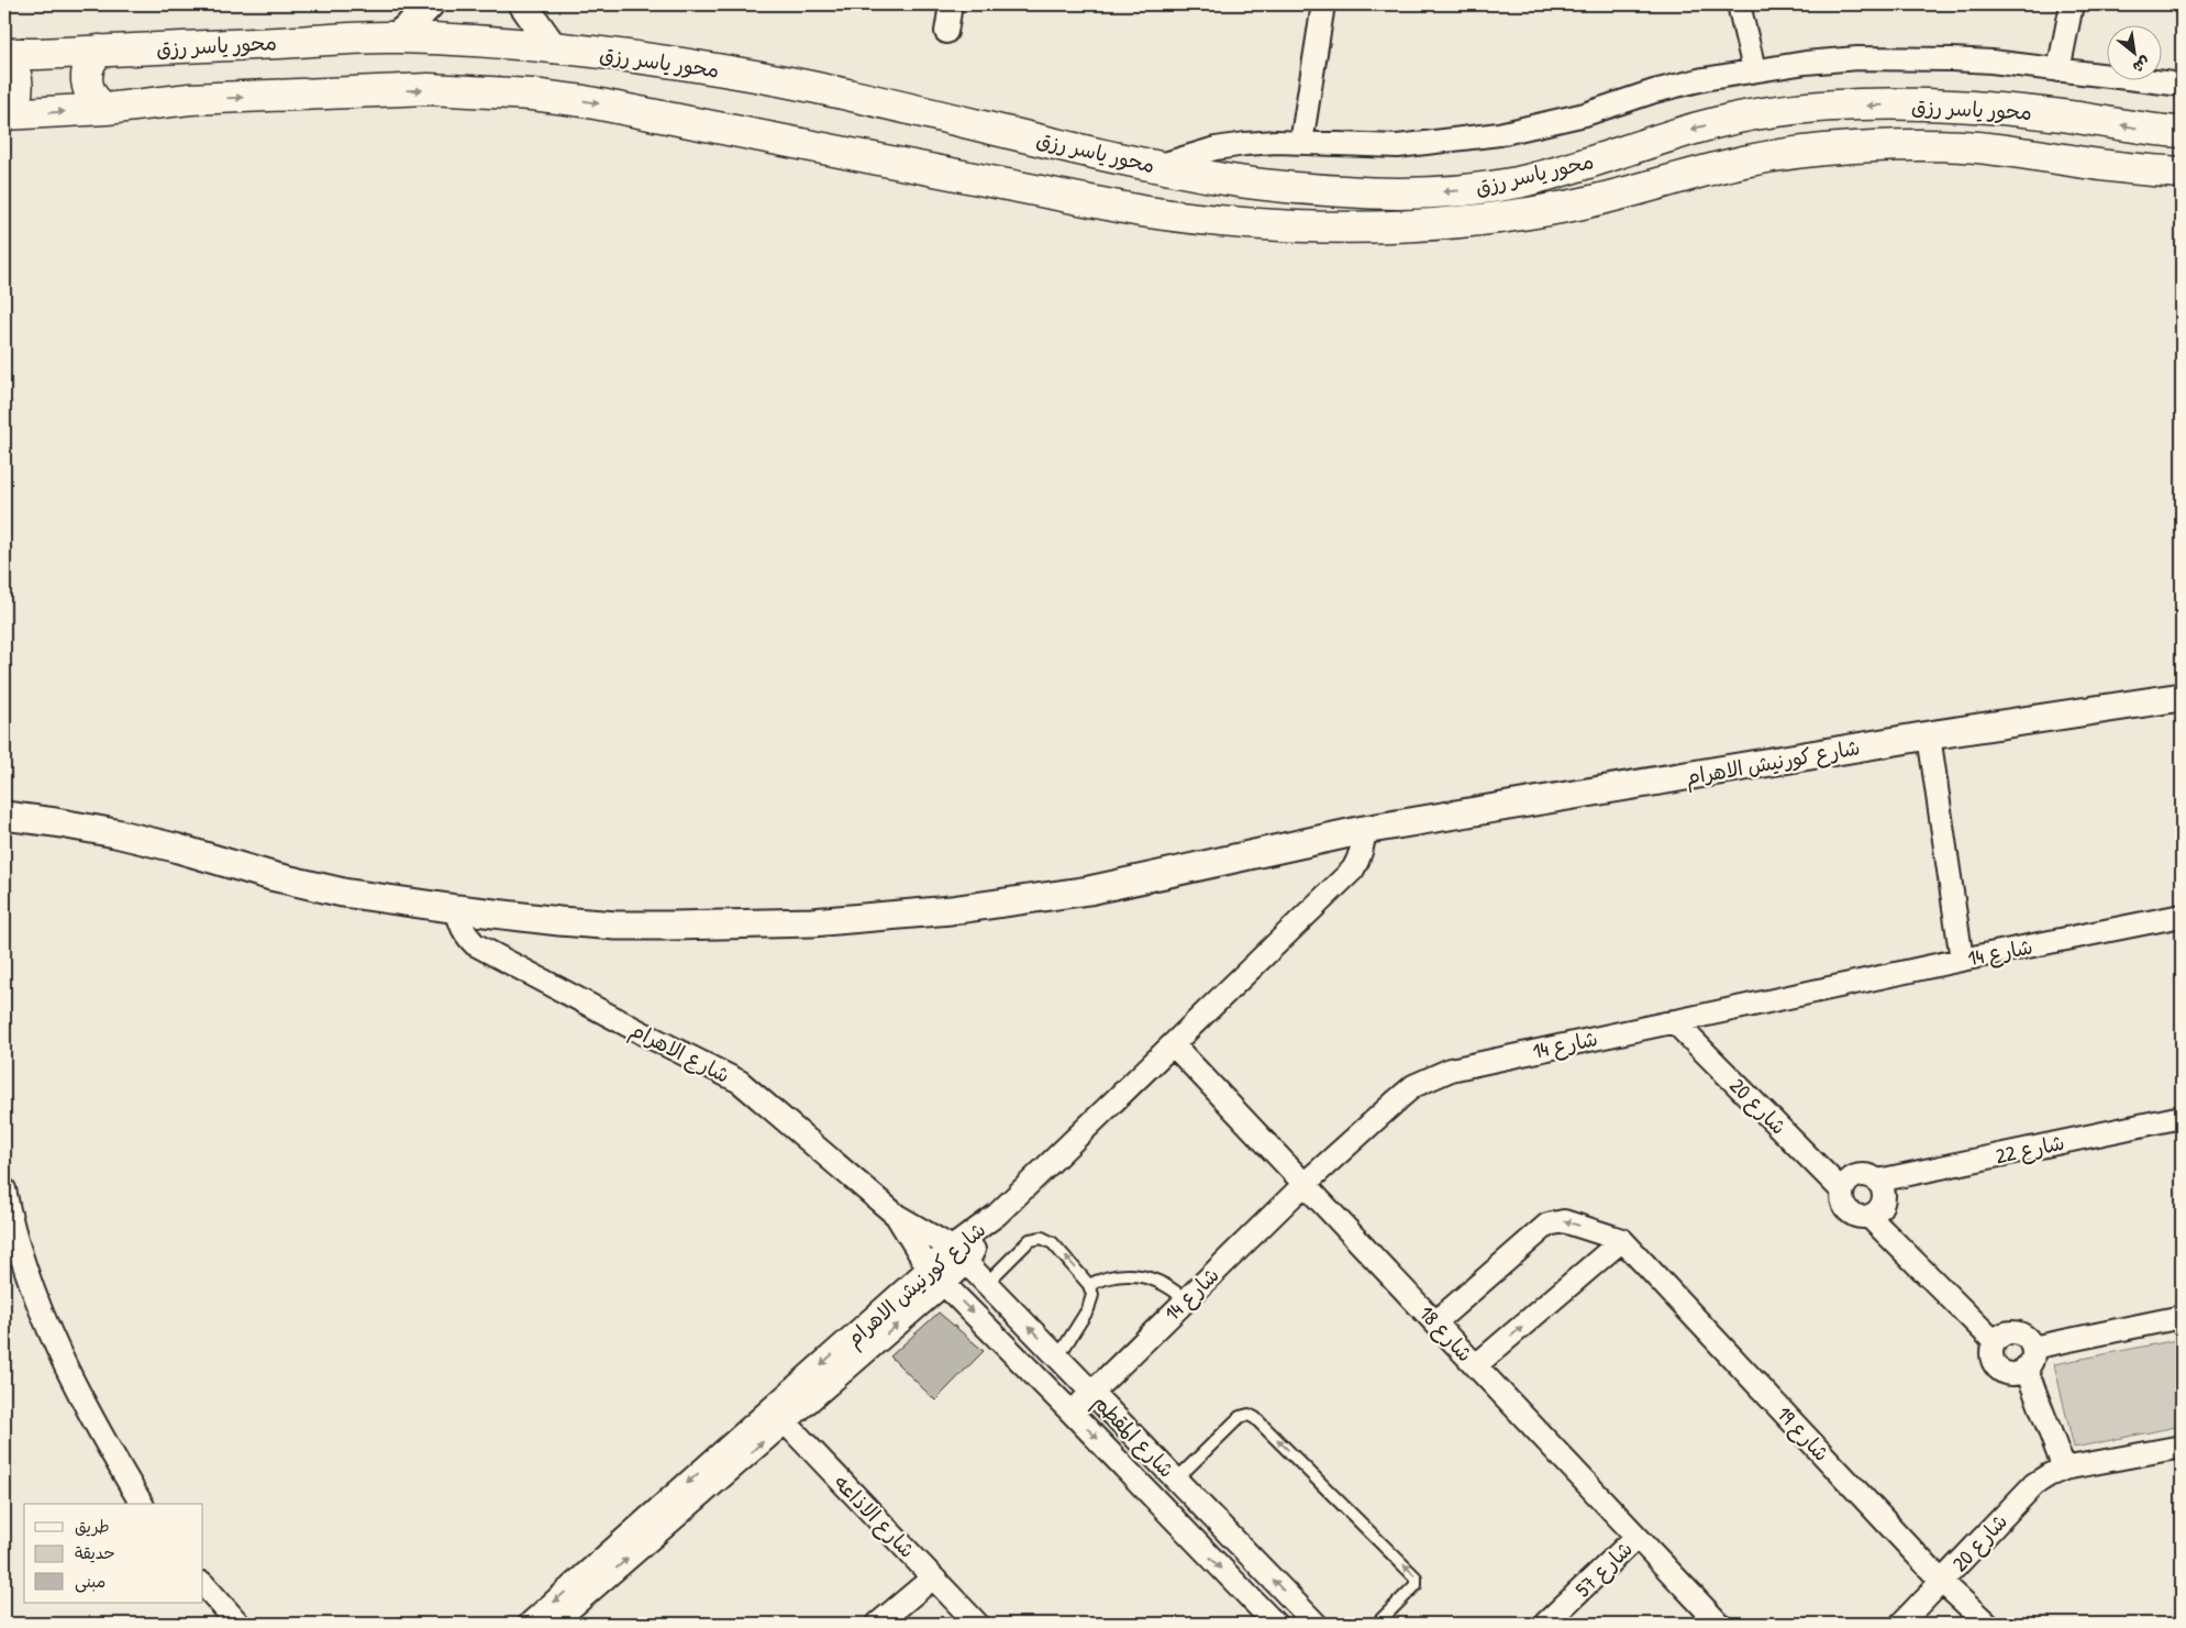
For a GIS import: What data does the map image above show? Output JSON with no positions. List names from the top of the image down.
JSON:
{
  "streets": {
    "main road": ["محور ياسر رزق"],
    "street": [
      "شارع كورنيش الاهرام",
      "شارع 14",
      "شارع الاهرام",
      "شارع 20",
      "شارع 22",
      "شارع 18",
      "شارع 19",
      "شارع المقطم",
      "شارع الاذاعه",
      "شارع 57"
    ]
  },
  "crossings": [
    ["شارع كورنيش الاهرام", "شارع الاهرام"],
    ["شارع كورنيش الاهرام", "شارع 18"],
    ["شارع كورنيش الاهرام", "شارع المقطم"],
    ["شارع كورنيش الاهرام", "شارع الاذاعه"],
    ["شارع 14", "شارع 20"],
    ["شارع 14", "شارع 18"],
    ["شارع 14", "شارع المقطم"],
    ["شارع الاهرام", "شارع المقطم"],
    ["شارع 20", "شارع 22"],
    ["شارع 20", "شارع 19"],
    ["شارع 18", "شارع 19"],
    ["شارع 18", "شارع 57"]
  ],
  "legend": ["طريق", "حديقة", "مبنى"],
  "north": "bottom right"
}
